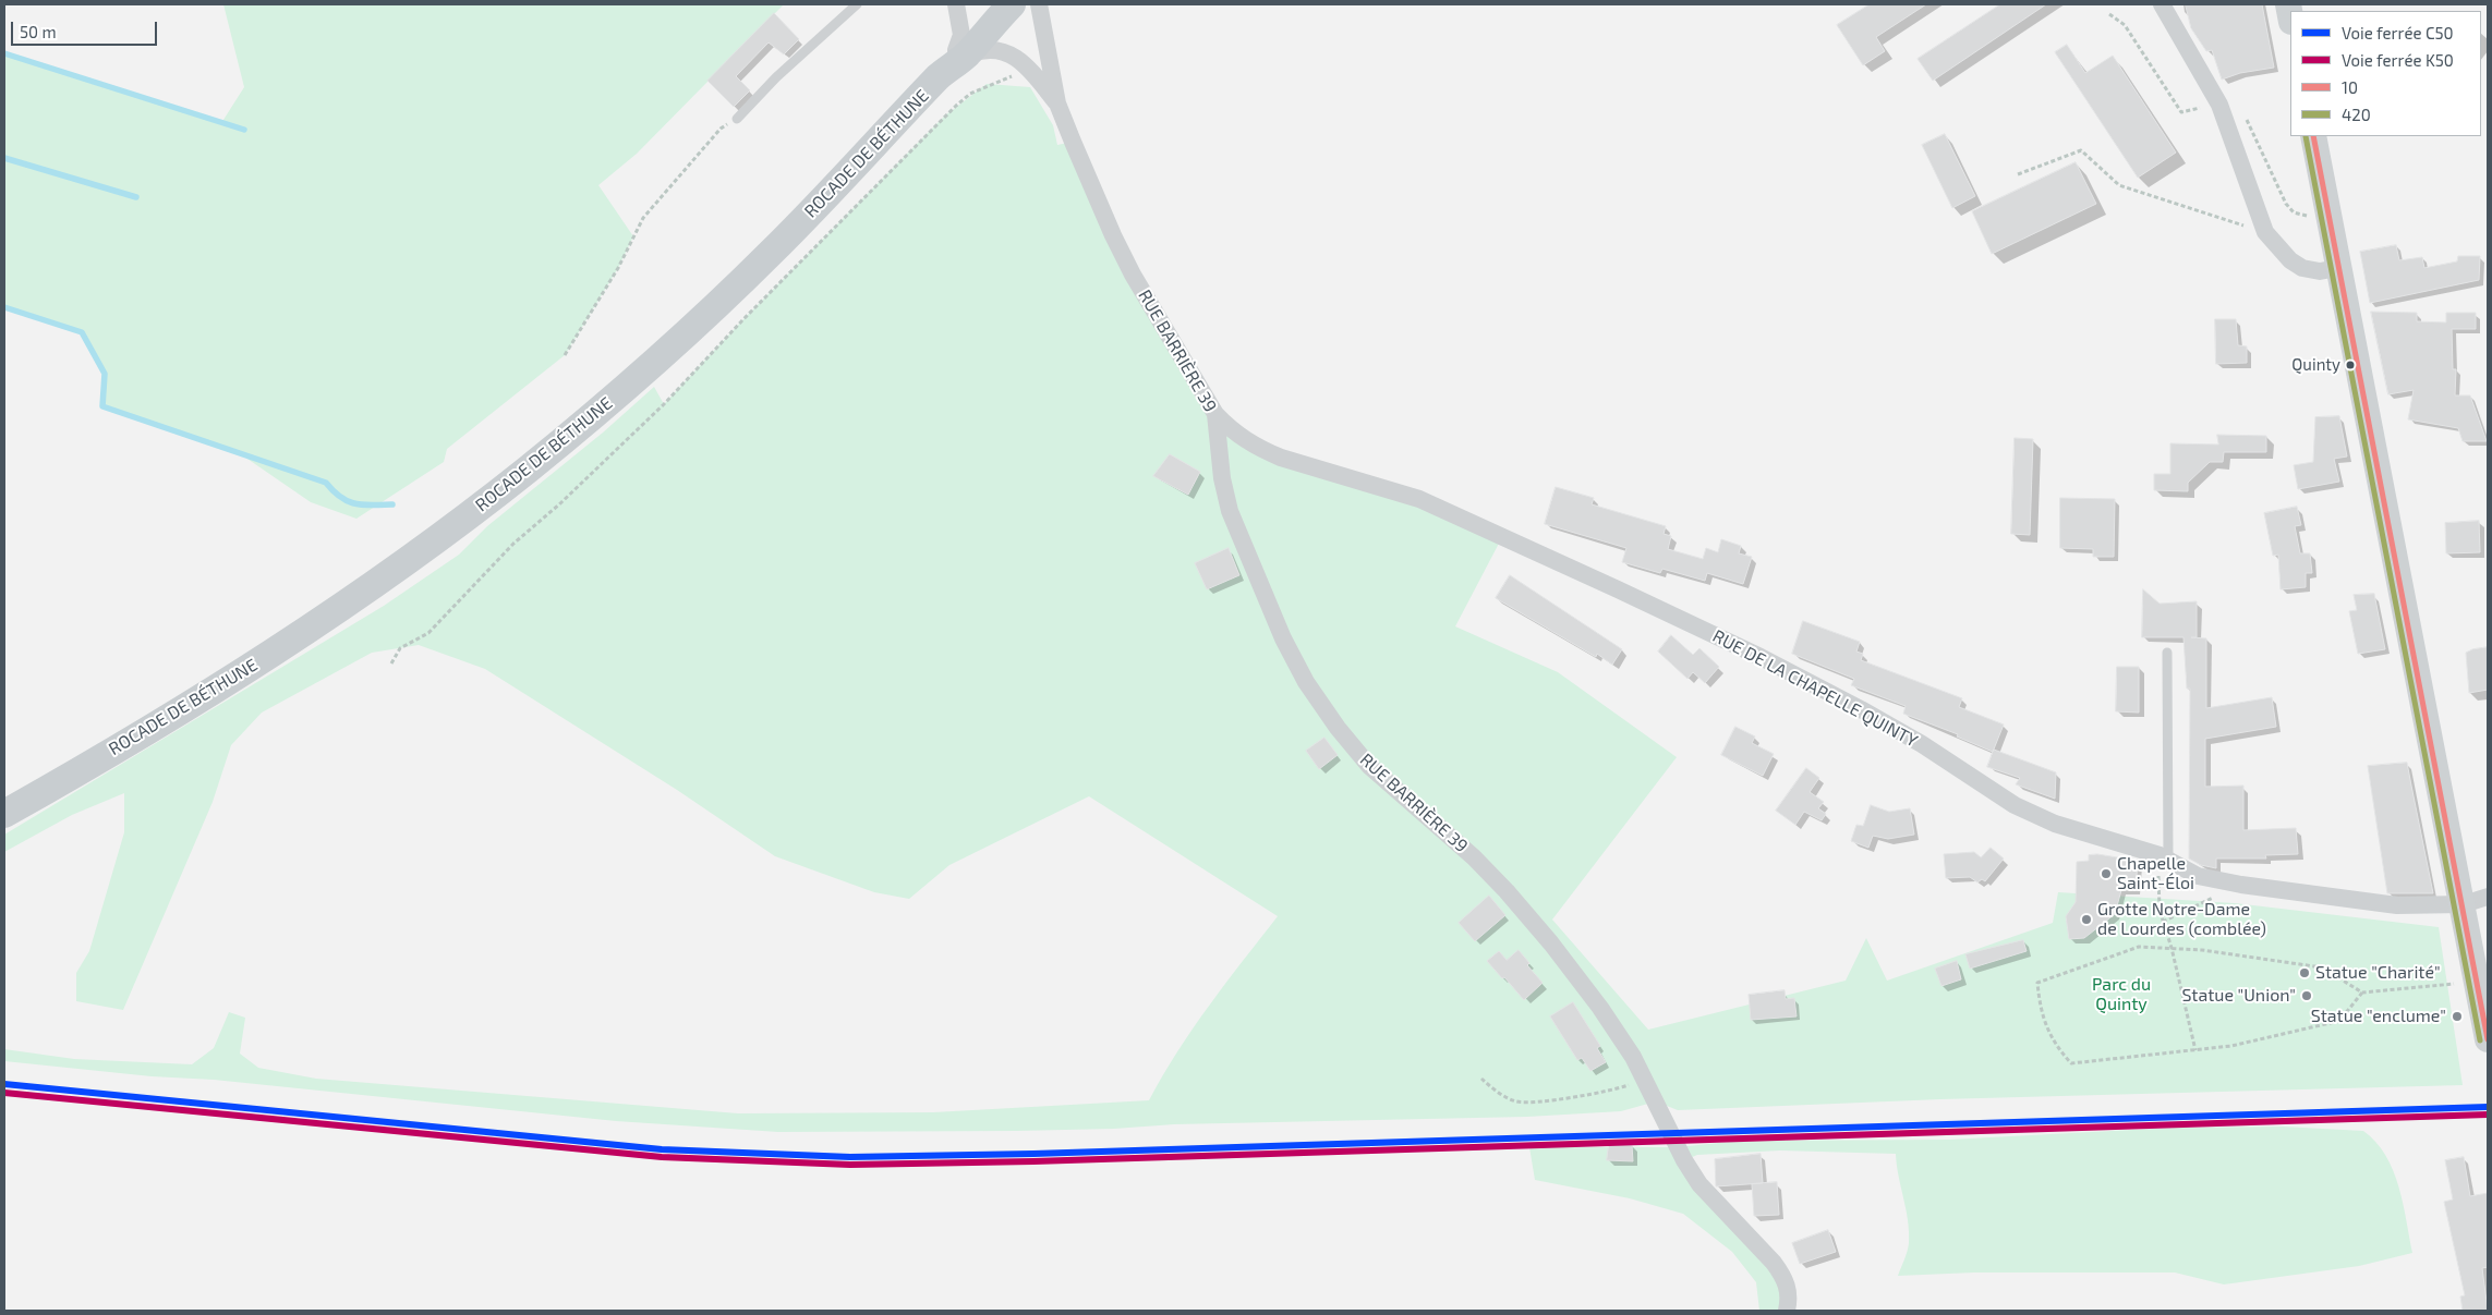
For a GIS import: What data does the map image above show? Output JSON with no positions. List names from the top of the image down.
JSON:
{
  "streets": {
    "main road": ["ROCADE DE BÉTHUNE"],
    "street": ["RUE BARRIÈRE 39", "RUE DE LA CHAPELLE QUINTY"]
  },
  "crossings": [
    ["ROCADE DE BÉTHUNE", "RUE BARRIÈRE 39"],
    ["RUE BARRIÈRE 39", "RUE DE LA CHAPELLE QUINTY"]
  ],
  "parks": ["Parc du Quinty"],
  "places": [
    "Quinty",
    "Chapelle Saint-Éloi",
    "Grotte Notre-Dame de Lourdes (comblée)",
    "Statue \"Charité\"",
    "Statue \"Union\"",
    "Statue \"enclume\""
  ],
  "lines": [
    "transit line 10",
    "transit line 420",
    "rail line C50",
    "rail line K50"
  ],
  "legend": [
    "Voie ferrée C50",
    "Voie ferrée K50",
    "10",
    "420"
  ],
  "scale_bar": "50 m"
}
